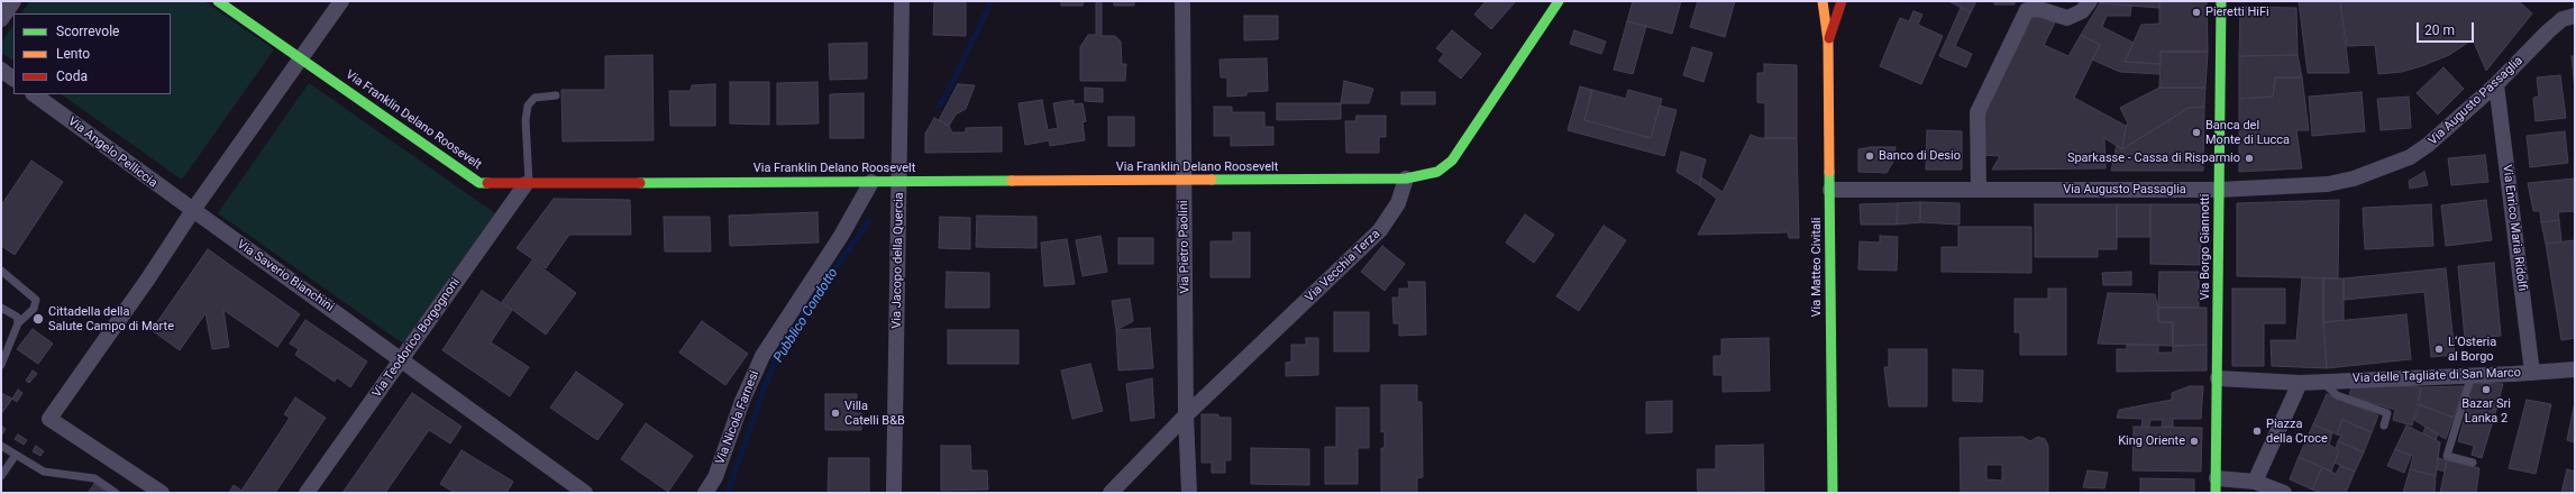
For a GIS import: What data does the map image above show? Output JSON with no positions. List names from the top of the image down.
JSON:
{
  "streets": {
    "street": [
      "Via Augusto Passaglia",
      "Via Franklin Delano Roosevelt",
      "Via Angelo Pelliccia",
      "Via Enrico Maria Ridolfi",
      "Via Pietro Paolini",
      "Via Borgo Giannotti",
      "Via Jacopo della Quercia",
      "Via Vecchia Terza",
      "Via Matteo Civitali",
      "Via Saverio Bianchini",
      "Via Teodorico Borgognoni",
      "Via delle Tagliate di San Marco",
      "Via Nicola Farnesi"
    ]
  },
  "crossings": [
    ["Via Augusto Passaglia", "Via Enrico Maria Ridolfi"],
    ["Via Augusto Passaglia", "Via Borgo Giannotti"],
    ["Via Augusto Passaglia", "Via Matteo Civitali"],
    ["Via Franklin Delano Roosevelt", "Via Pietro Paolini"],
    ["Via Franklin Delano Roosevelt", "Via Jacopo della Quercia"],
    ["Via Franklin Delano Roosevelt", "Via Vecchia Terza"],
    ["Via Franklin Delano Roosevelt", "Via Teodorico Borgognoni"],
    ["Via Franklin Delano Roosevelt", "Via Nicola Farnesi"],
    ["Via Angelo Pelliccia", "Via Saverio Bianchini"],
    ["Via Enrico Maria Ridolfi", "Via delle Tagliate di San Marco"],
    ["Via Pietro Paolini", "Via Vecchia Terza"],
    ["Via Borgo Giannotti", "Via delle Tagliate di San Marco"],
    ["Via Saverio Bianchini", "Via Teodorico Borgognoni"]
  ],
  "water": ["Pubblico Condotto"],
  "places": [
    "Pieretti HiFi",
    "Banca del Monte di Lucca",
    "Banco di Desio",
    "Sparkasse - Cassa di Risparmio",
    "Cittadella della Salute Campo di Marte",
    "L‘Osteria al Borgo",
    "Bazar Sri Lanka 2",
    "Villa Catelli B&B",
    "Piazza della Croce",
    "King Oriente"
  ],
  "legend": ["Scorrevole", "Lento", "Coda"],
  "scale_bar": "20 m"
}
